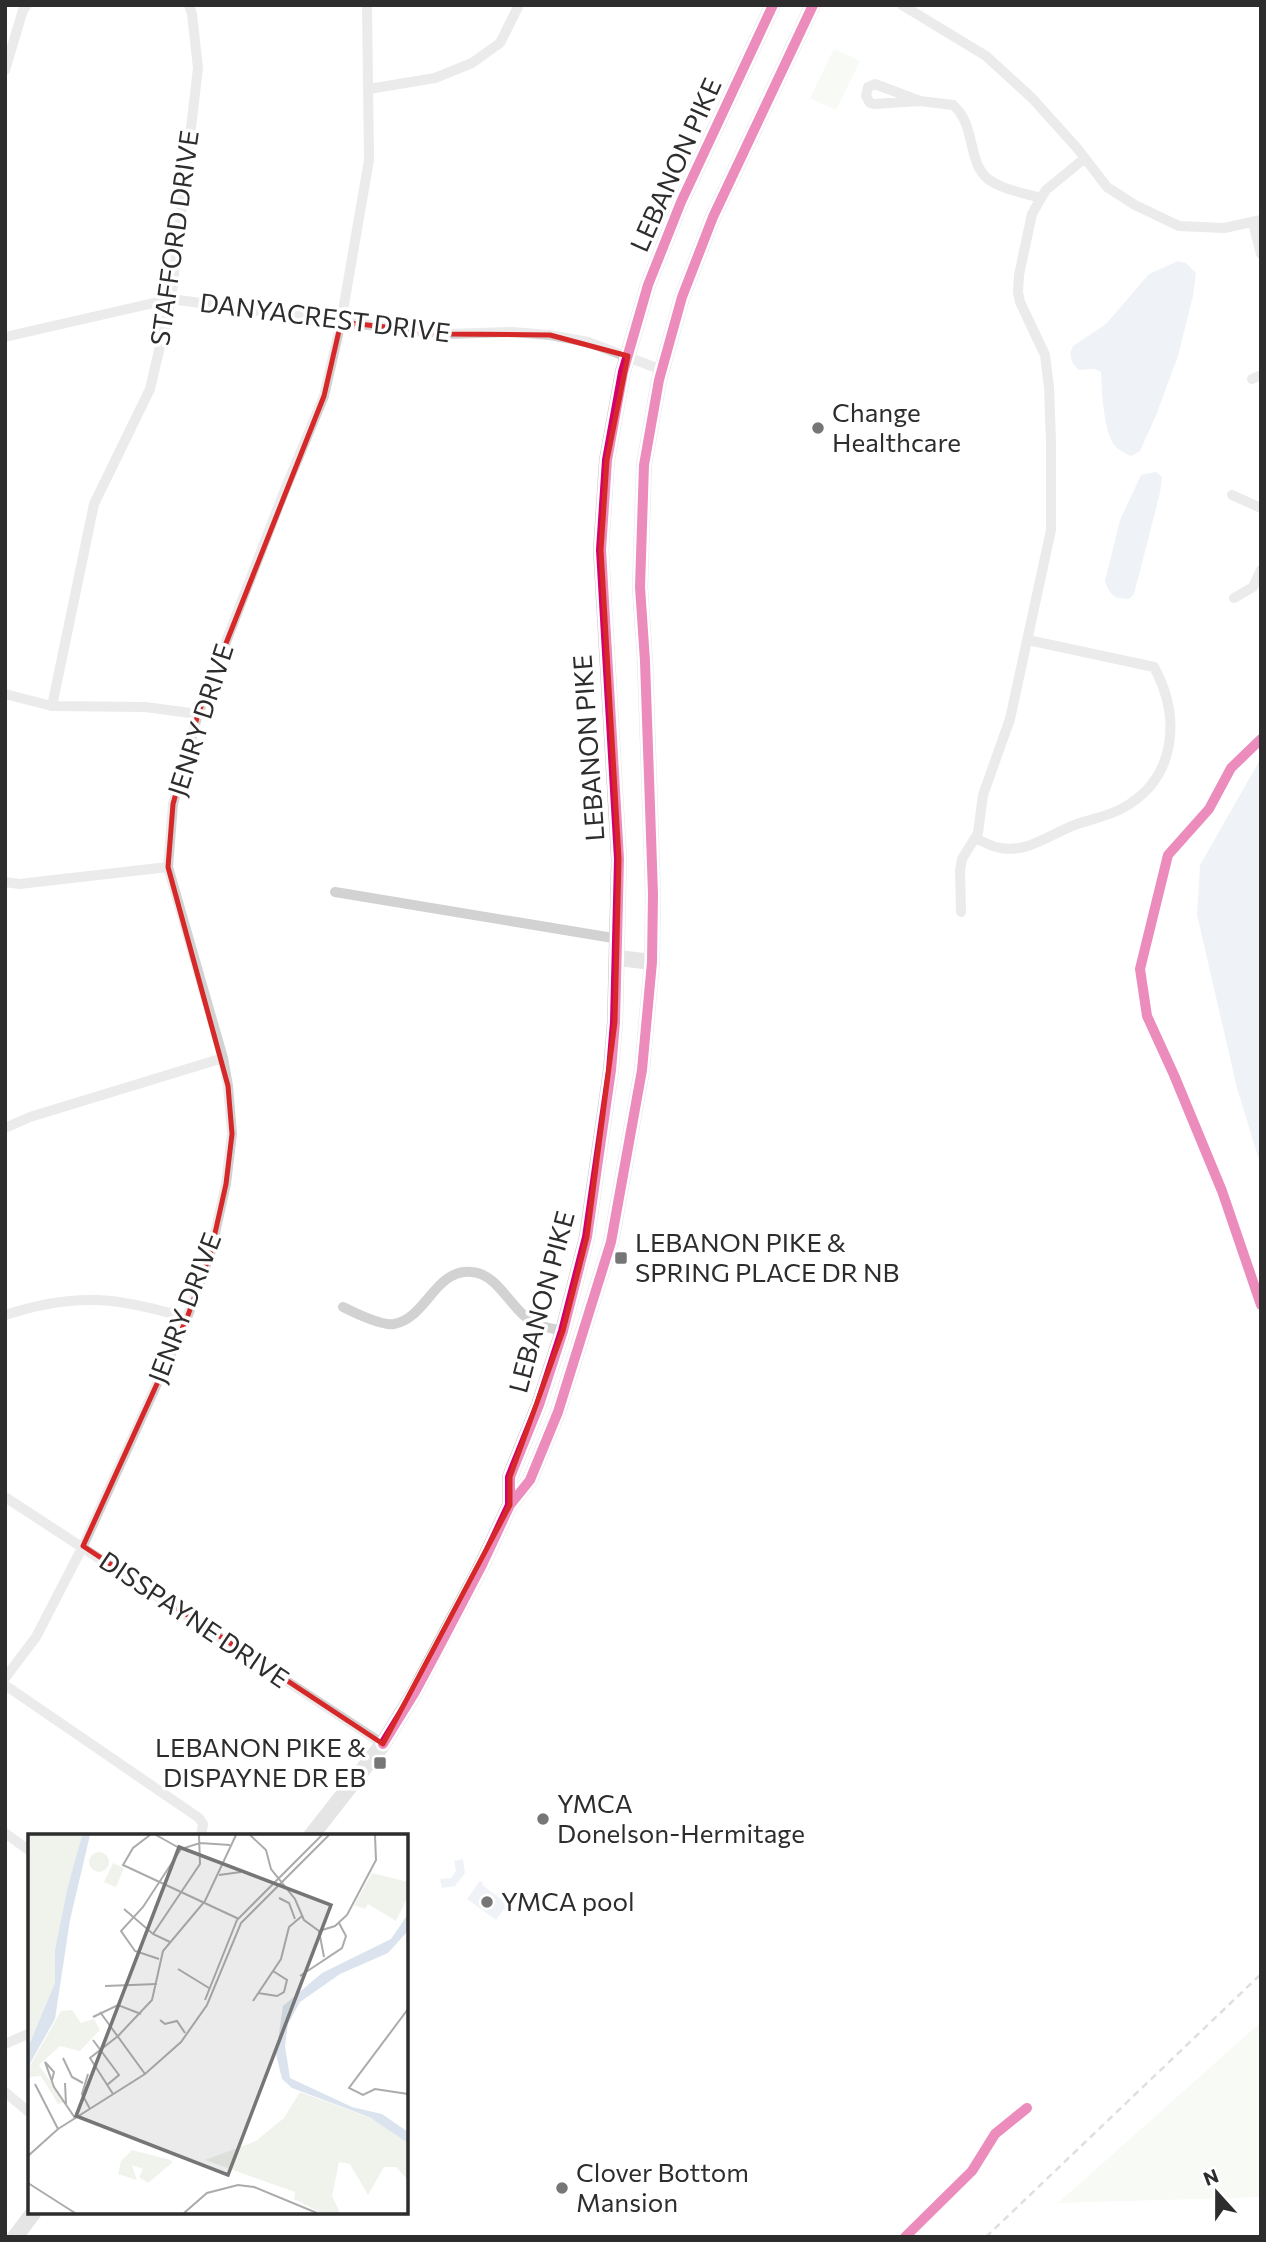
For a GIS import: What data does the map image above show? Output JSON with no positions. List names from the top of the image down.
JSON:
{
  "streets": {
    "main road": ["LEBANON PIKE"],
    "street": [
      "STAFFORD DRIVE",
      "DANYACREST DRIVE",
      "JENRY DRIVE",
      "DISSPAYNE DRIVE"
    ]
  },
  "crossings": [
    ["LEBANON PIKE", "DANYACREST DRIVE"],
    ["LEBANON PIKE", "DISSPAYNE DRIVE"],
    ["STAFFORD DRIVE", "DANYACREST DRIVE"],
    ["DANYACREST DRIVE", "JENRY DRIVE"],
    ["JENRY DRIVE", "DISSPAYNE DRIVE"]
  ],
  "places": {
    "other": [
      "Change Healthcare",
      "YMCA Donelson-Hermitage",
      "YMCA pool",
      "Clover Bottom Mansion"
    ],
    "transit": ["LEBANON PIKE & SPRING PLACE DR NB", "LEBANON PIKE & DISPAYNE DR EB"]
  },
  "north": "top"
}
